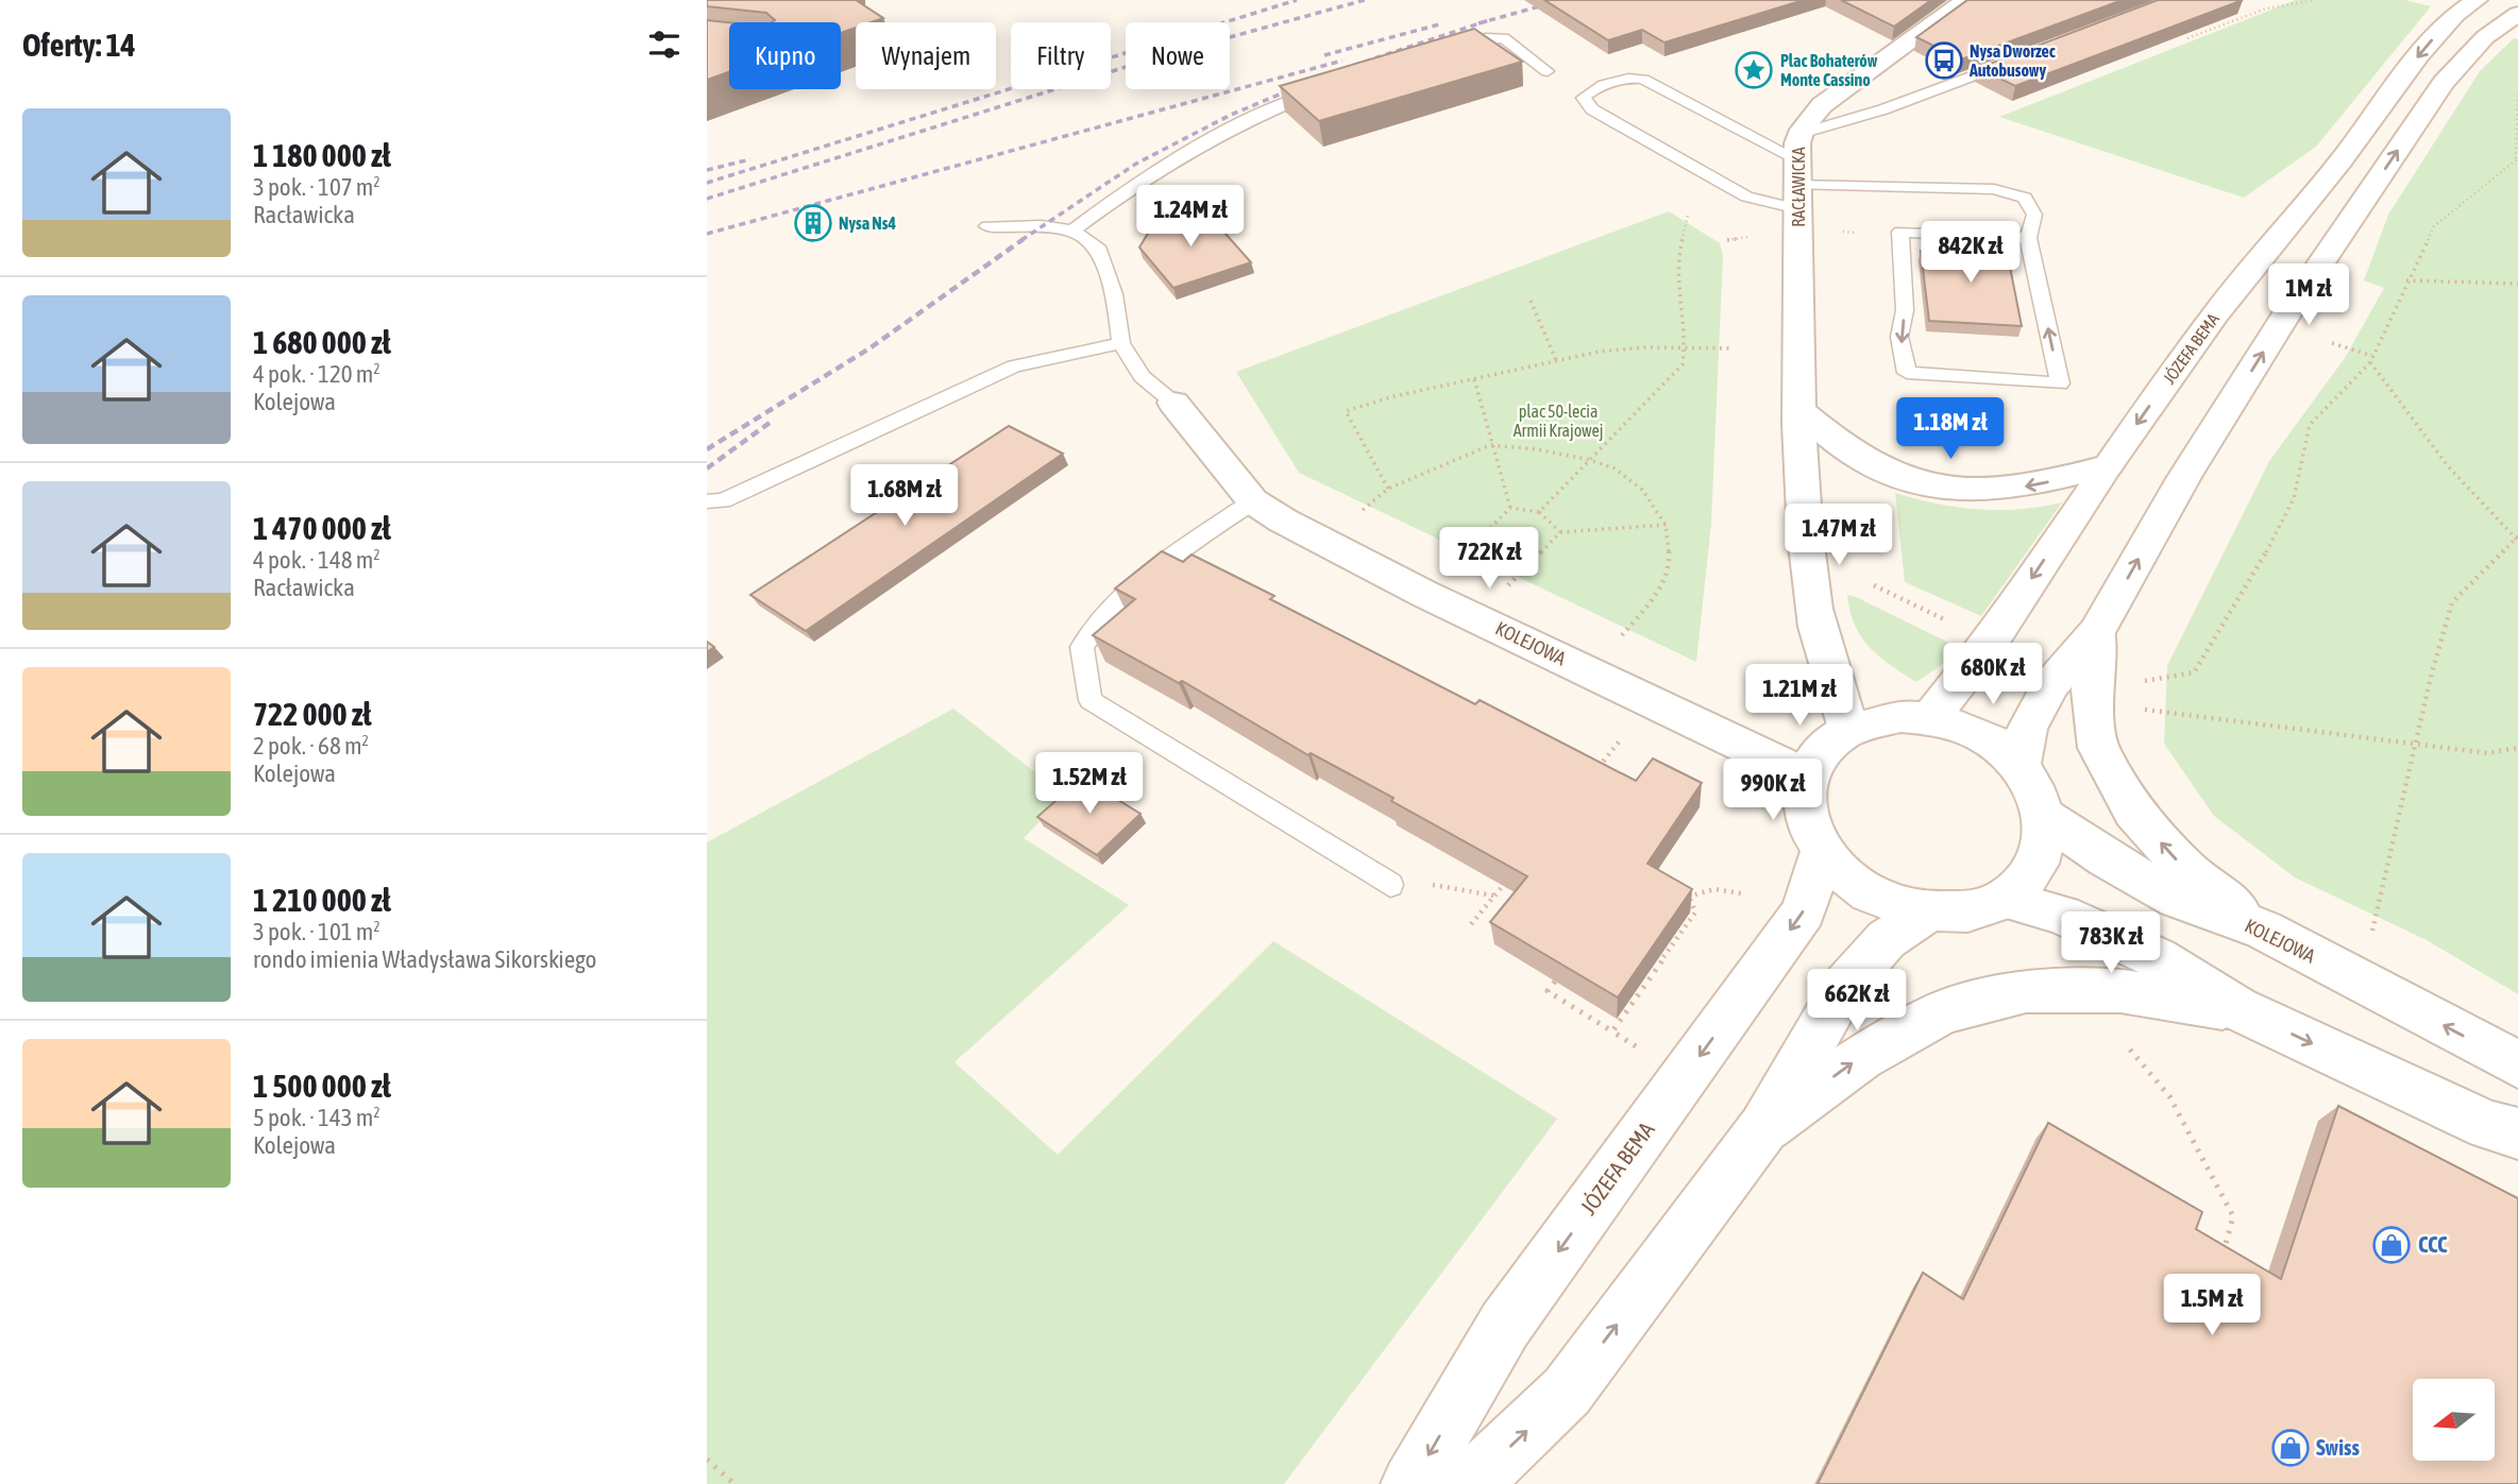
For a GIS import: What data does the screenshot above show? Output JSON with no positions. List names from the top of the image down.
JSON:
{
  "streets": {
    "main road": ["RACŁAWICKA", "JÓZEFA BEMA", "KOLEJOWA"]
  },
  "crossings": [
    ["RACŁAWICKA", "JÓZEFA BEMA"],
    ["RACŁAWICKA", "KOLEJOWA"],
    ["JÓZEFA BEMA", "KOLEJOWA"]
  ],
  "parks": ["plac 50-lecia Armii Krajowej"],
  "places": {
    "bus stop": ["Nysa Dworzec Autobusowy"],
    "place": ["Plac Bohaterów Monte Cassino"],
    "building": ["Nysa Ns4"],
    "shop": ["CCC", "Swiss"]
  },
  "north": "left",
  "page": {
    "heading": "Oferty: 14",
    "chip": [
      "Kupno",
      "Wynajem",
      "Filtry",
      "Nowe"
    ],
    "list": [
      {
        "name": "1 180 000 zł",
        "note": "3 pok. · 107 m² · Racławicka"
      },
      {
        "name": "1 680 000 zł",
        "note": "4 pok. · 120 m² · Kolejowa"
      },
      {
        "name": "1 470 000 zł",
        "note": "4 pok. · 148 m² · Racławicka"
      },
      {
        "name": "722 000 zł",
        "note": "2 pok. · 68 m² · Kolejowa"
      },
      {
        "name": "1 210 000 zł",
        "note": "3 pok. · 101 m² · rondo imienia Władysława Sikorskiego"
      },
      {
        "name": "1 500 000 zł",
        "note": "5 pok. · 143 m² · Kolejowa"
      }
    ],
    "price": [
      "1.24M zł",
      "842K zł",
      "1M zł",
      "1.18M zł",
      "1.68M zł",
      "1.47M zł",
      "722K zł",
      "680K zł",
      "1.21M zł",
      "1.52M zł",
      "990K zł",
      "783K zł",
      "662K zł",
      "1.5M zł"
    ]
  }
}
